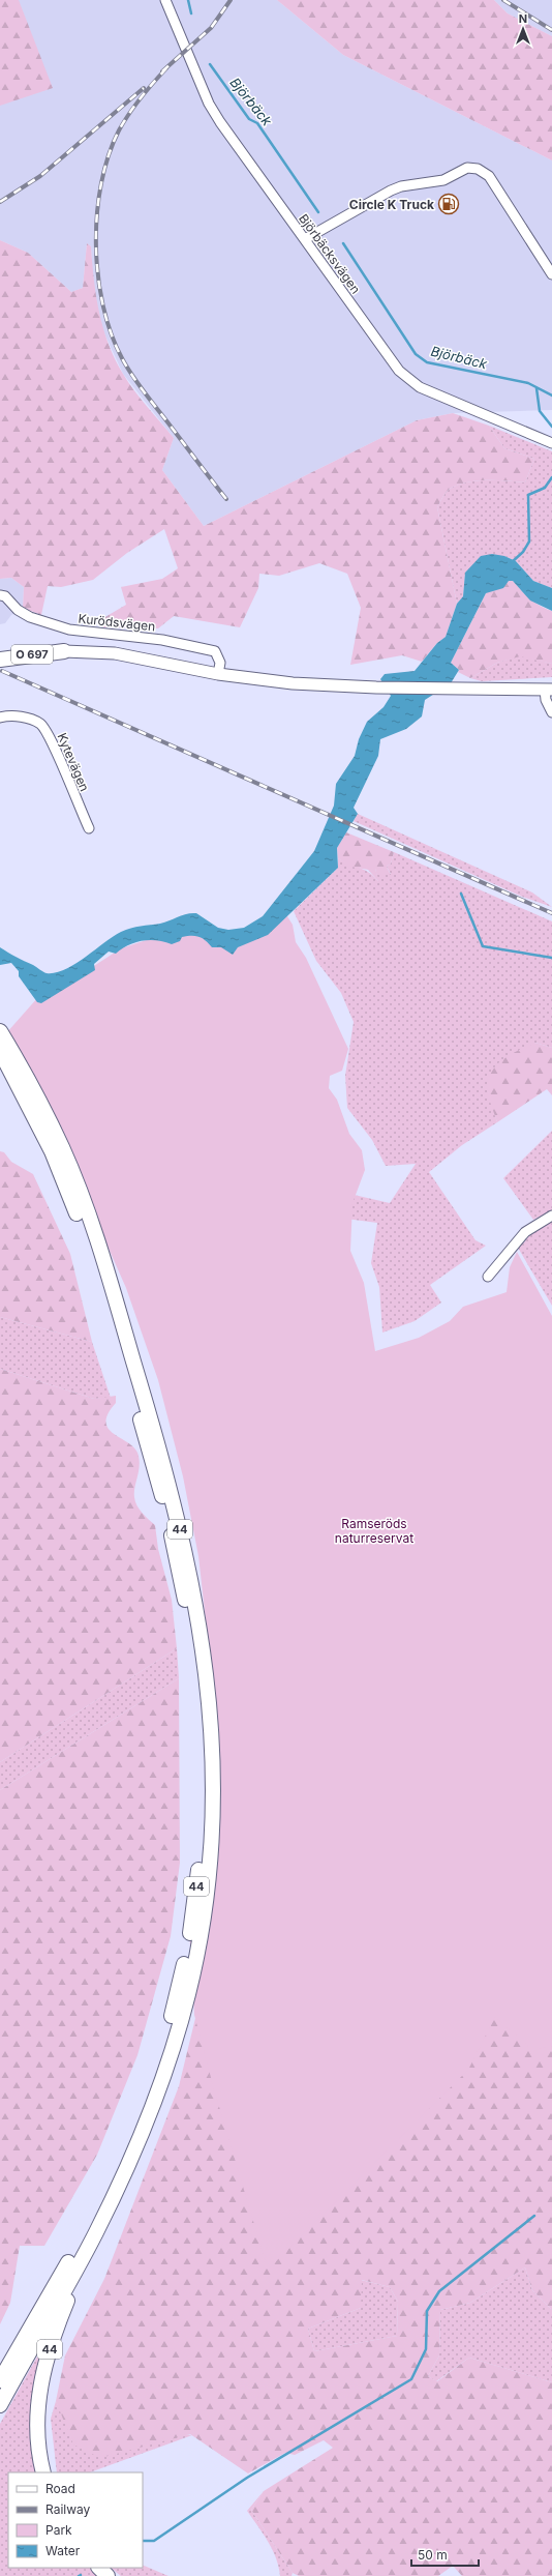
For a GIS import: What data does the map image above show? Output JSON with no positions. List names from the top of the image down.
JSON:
{
  "streets": {
    "main road": ["O 697", "44"],
    "street": ["Björbäcksvägen", "Kurödsvägen", "Kytevägen"]
  },
  "crossings": [
    ["Kurödsvägen", "O 697"]
  ],
  "water": ["Björbäck"],
  "parks": ["Ramseröds naturreservat"],
  "places": {
    "fuel station": ["Circle K Truck"]
  },
  "legend": [
    "Road",
    "Railway",
    "Park",
    "Water"
  ],
  "scale_bar": "50 m",
  "north": "top"
}
